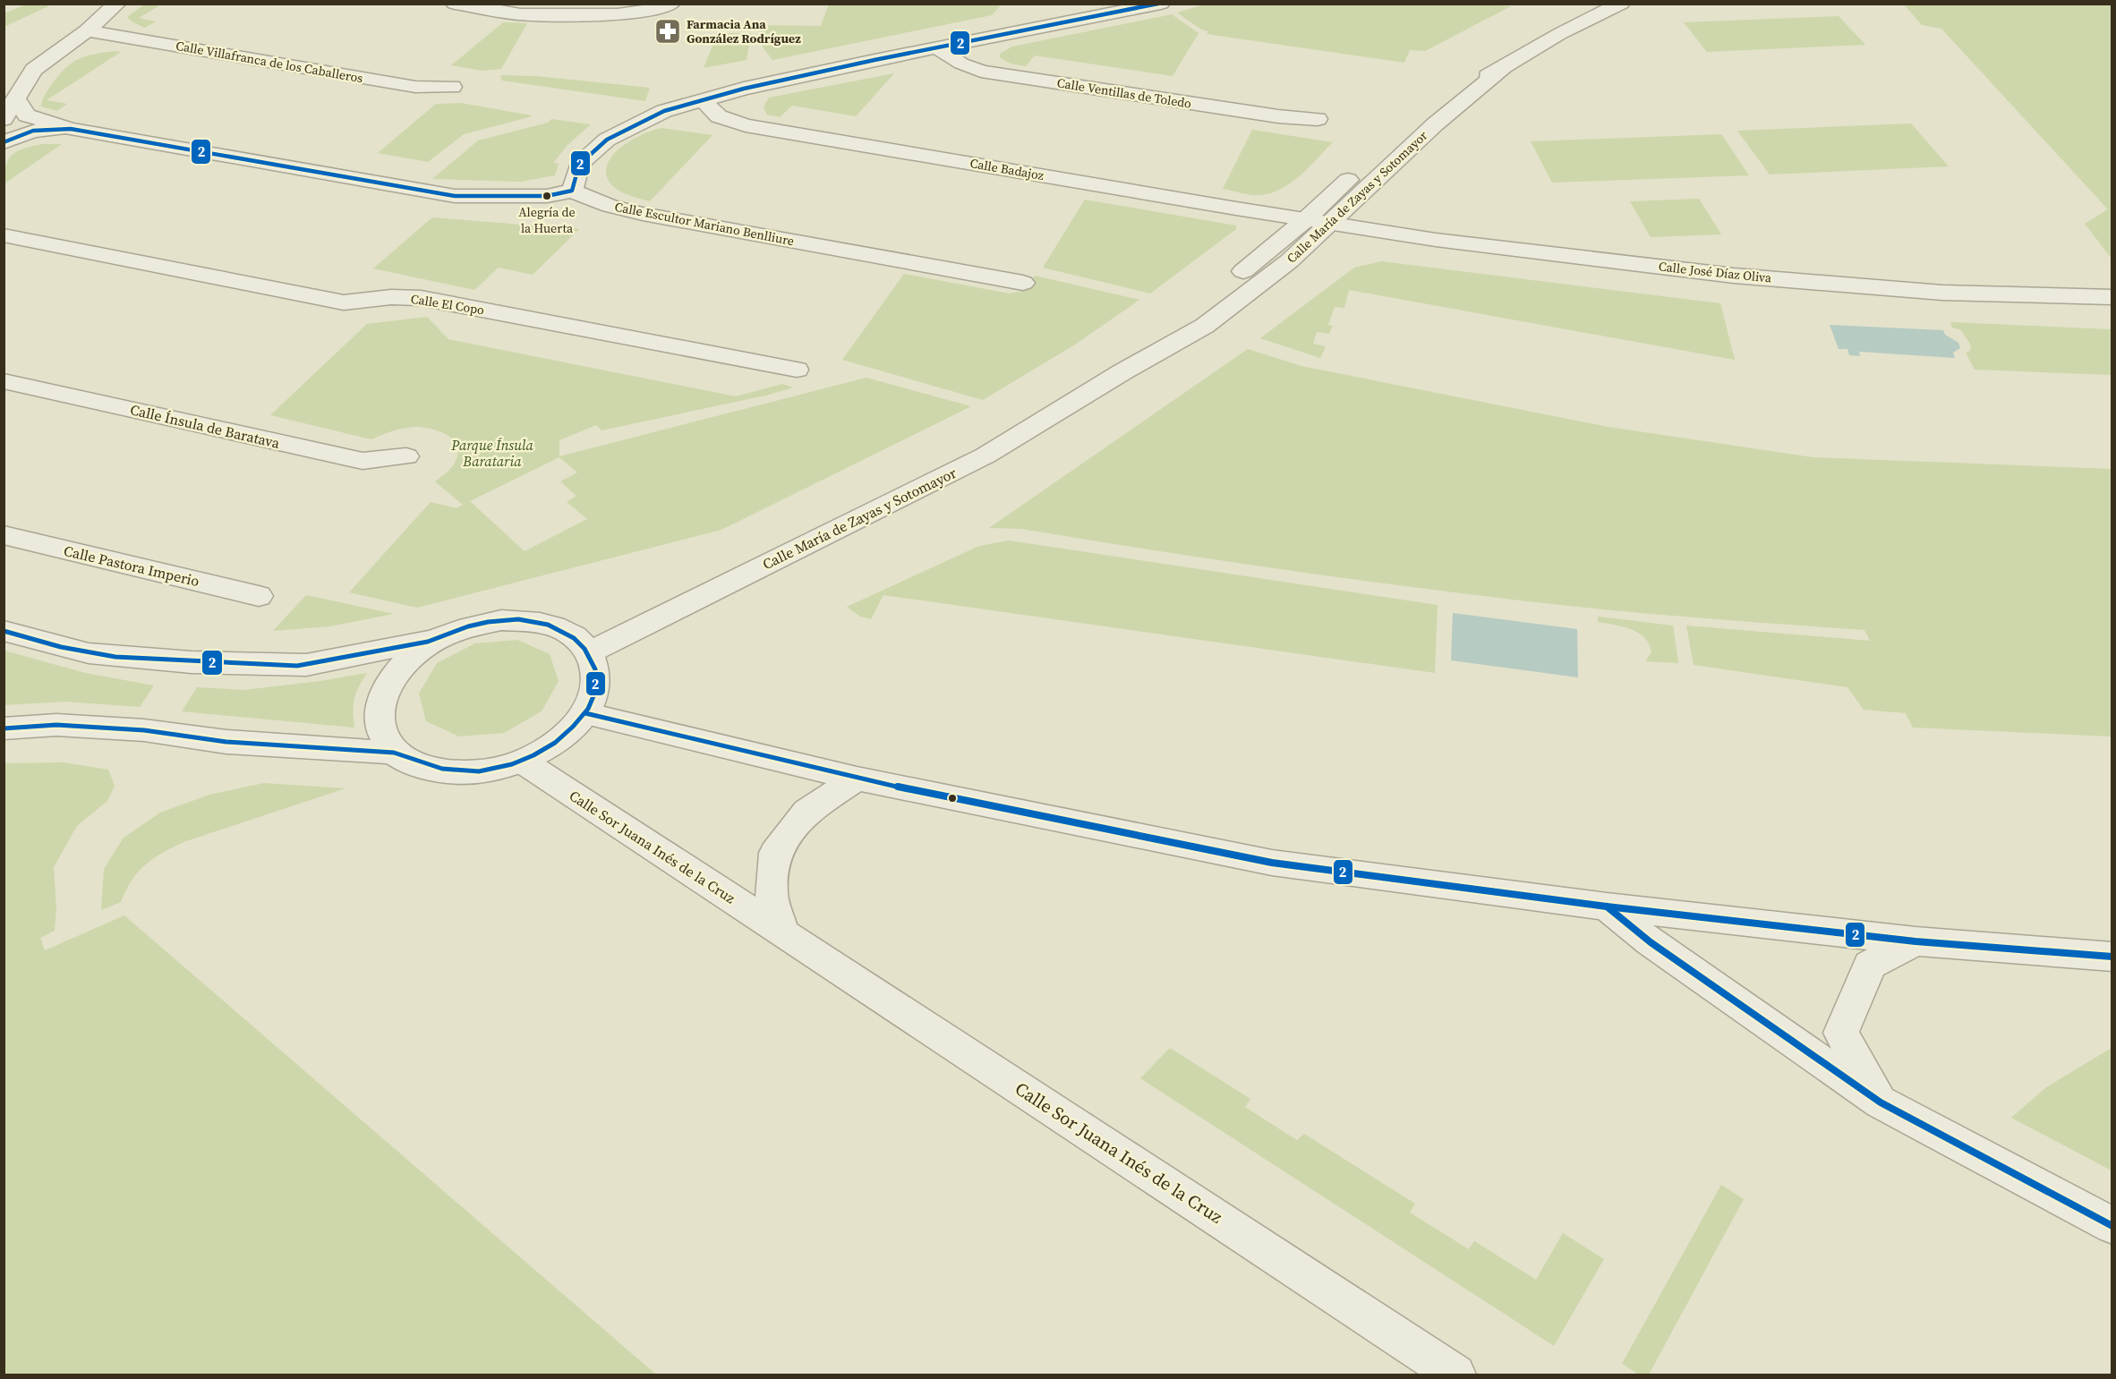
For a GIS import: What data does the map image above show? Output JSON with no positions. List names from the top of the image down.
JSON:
{
  "streets": {
    "street": [
      "Calle Villafranca de los Caballeros",
      "Calle Ventillas de Toledo",
      "Calle Badajoz",
      "Calle María de Zayas y Sotomayor",
      "Calle Escultor Mariano Benlliure",
      "Calle José Díaz Oliva",
      "Calle El Copo",
      "Calle Ínsula de Baratava",
      "Calle Pastora Imperio",
      "Calle Sor Juana Inés de la Cruz"
    ]
  },
  "crossings": [
    ["Calle Badajoz", "Calle María de Zayas y Sotomayor"],
    ["Calle Badajoz", "Calle José Díaz Oliva"],
    ["Calle María de Zayas y Sotomayor", "Calle José Díaz Oliva"],
    ["Calle María de Zayas y Sotomayor", "Calle Sor Juana Inés de la Cruz"]
  ],
  "parks": ["Parque Ínsula Barataria"],
  "places": {
    "pharmacy": ["Farmacia Ana González Rodríguez"],
    "other": ["Alegría de la Huerta"]
  },
  "lines": ["transit line 2"]
}
